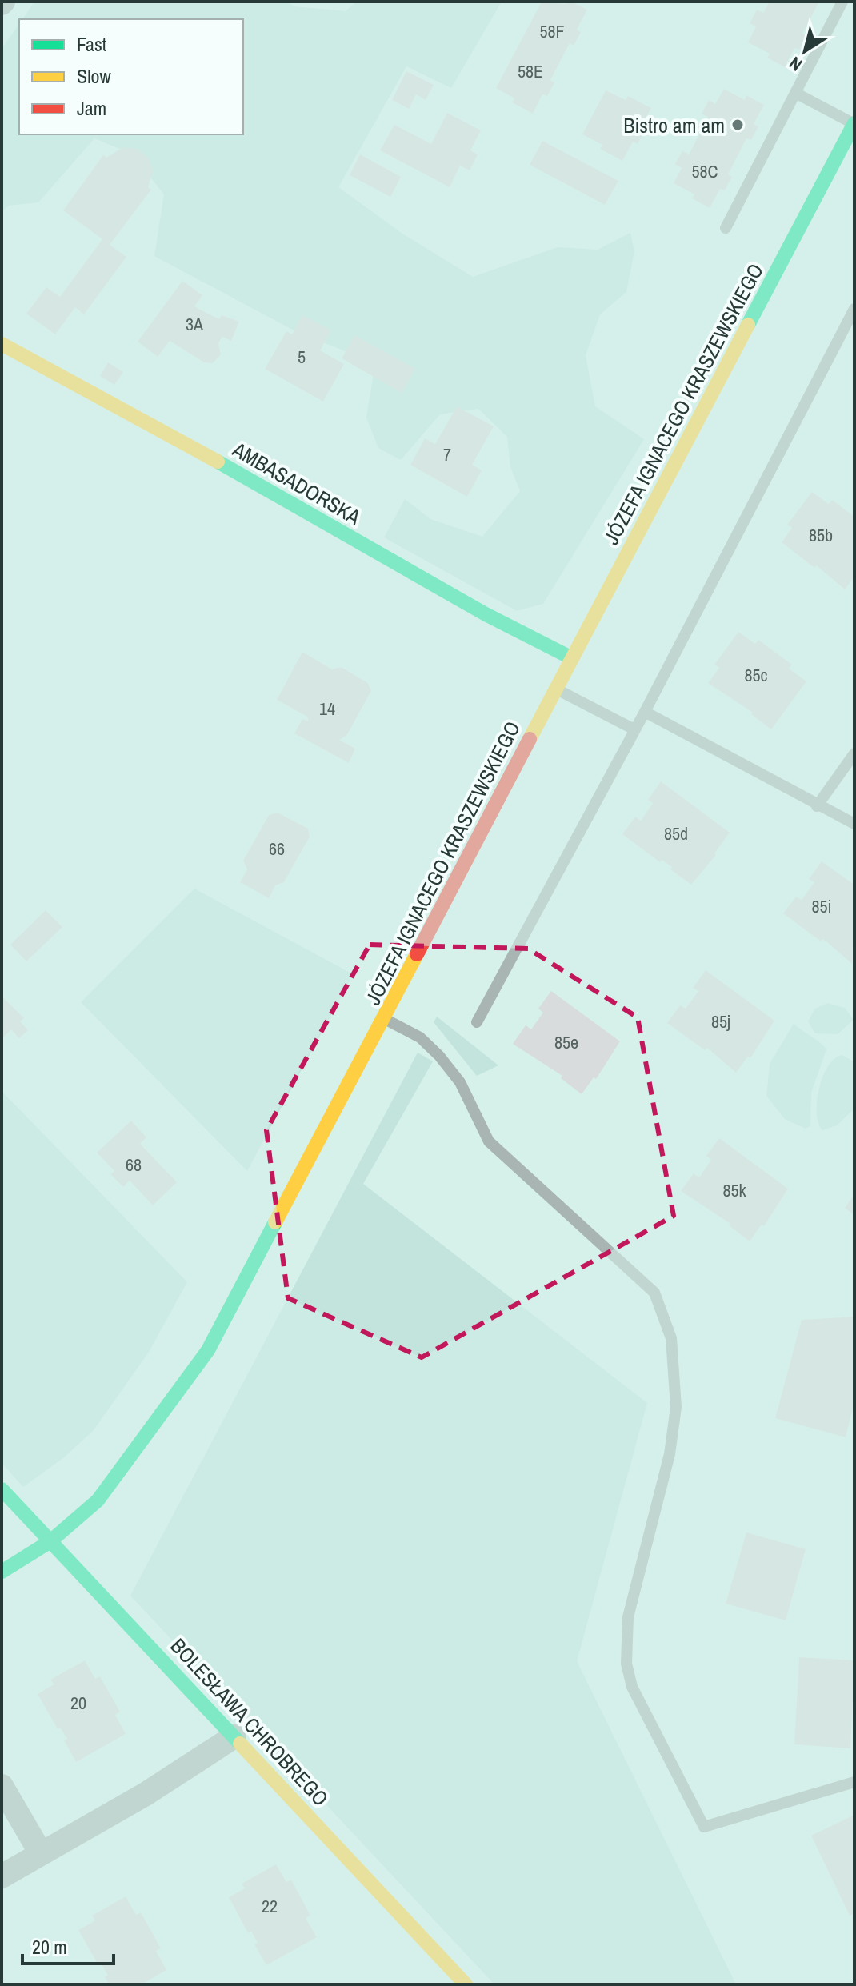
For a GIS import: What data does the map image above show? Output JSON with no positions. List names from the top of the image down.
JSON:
{
  "streets": {
    "street": ["JÓZEFA IGNACEGO KRASZEWSKIEGO", "AMBASADORSKA", "BOLESŁAWA CHROBREGO"]
  },
  "crossings": [
    ["JÓZEFA IGNACEGO KRASZEWSKIEGO", "AMBASADORSKA"],
    ["JÓZEFA IGNACEGO KRASZEWSKIEGO", "BOLESŁAWA CHROBREGO"]
  ],
  "places": ["Bistro am am"],
  "house_numbers": [
    "58F",
    "58E",
    "58C",
    "3A",
    "5",
    "7",
    "85b",
    "85c",
    "14",
    "85d",
    "66",
    "85i",
    "85j",
    "85e",
    "68",
    "85k",
    "20",
    "22"
  ],
  "legend": ["Fast", "Slow", "Jam"],
  "scale_bar": "20 m",
  "north": "bottom left"
}
